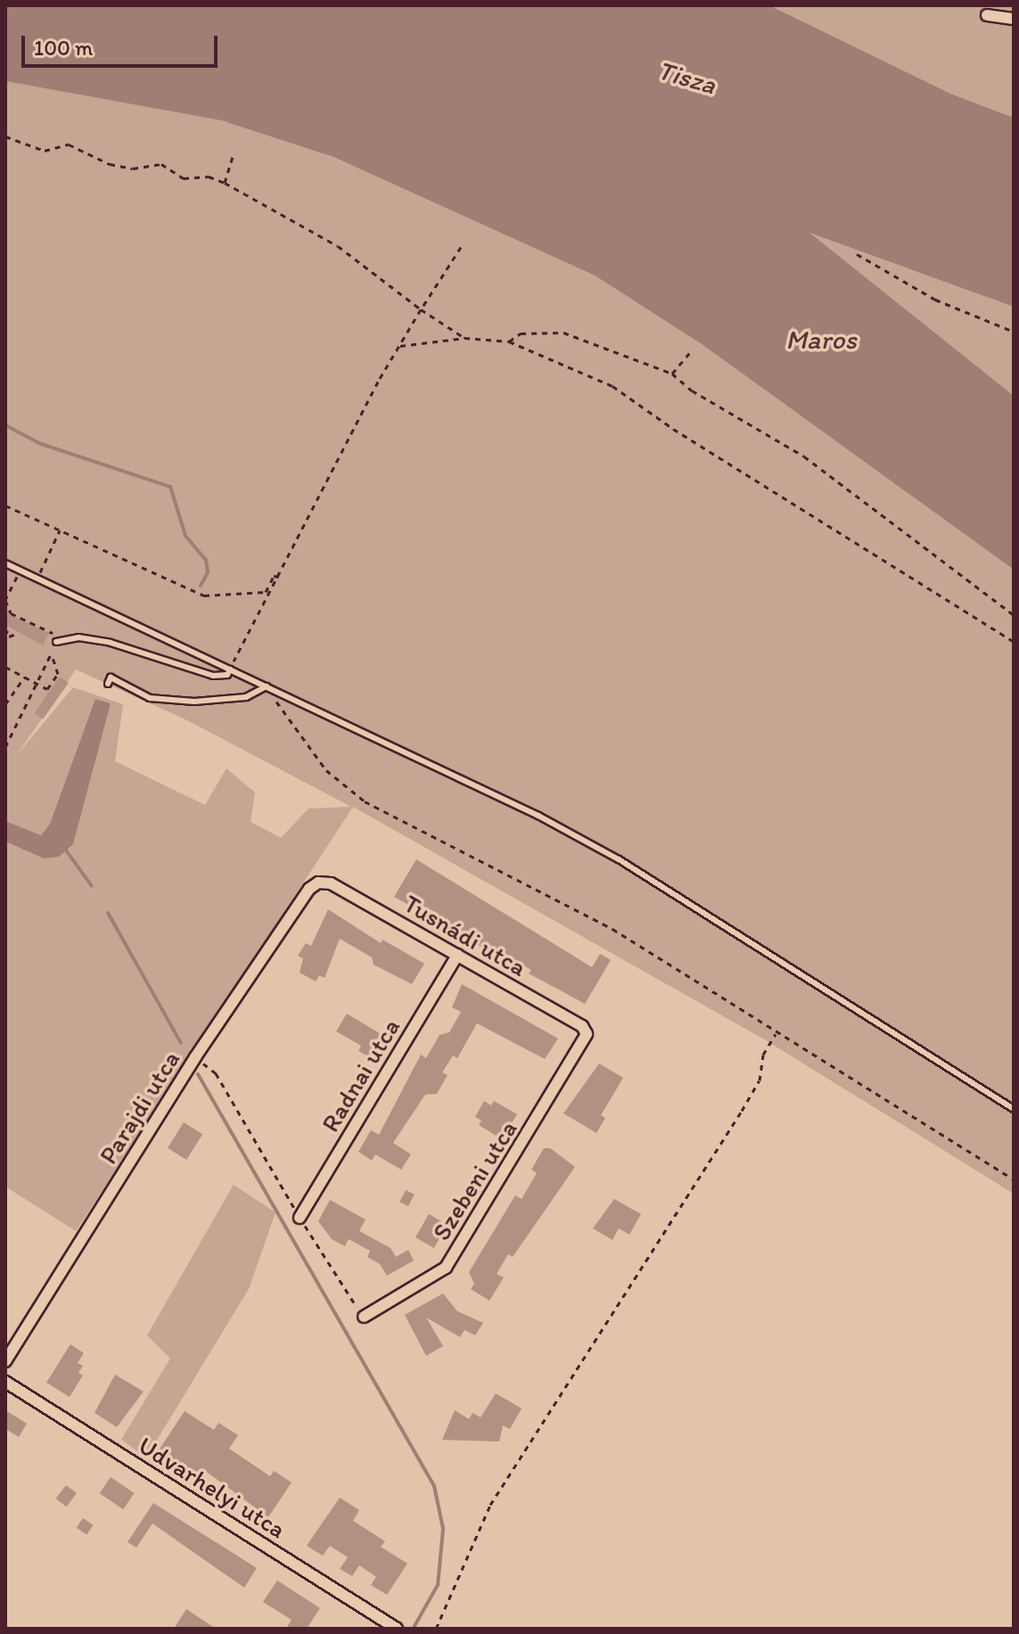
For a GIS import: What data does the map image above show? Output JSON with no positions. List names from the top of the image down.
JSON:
{
  "streets": {
    "street": [
      "Tusnádi utca",
      "Radnai utca",
      "Parajdi utca",
      "Szebeni utca",
      "Udvarhelyi utca"
    ]
  },
  "crossings": [
    ["Tusnádi utca", "Radnai utca"],
    ["Tusnádi utca", "Parajdi utca"],
    ["Tusnádi utca", "Szebeni utca"]
  ],
  "water": ["Tisza", "Maros"],
  "scale_bar": "100 m"
}
